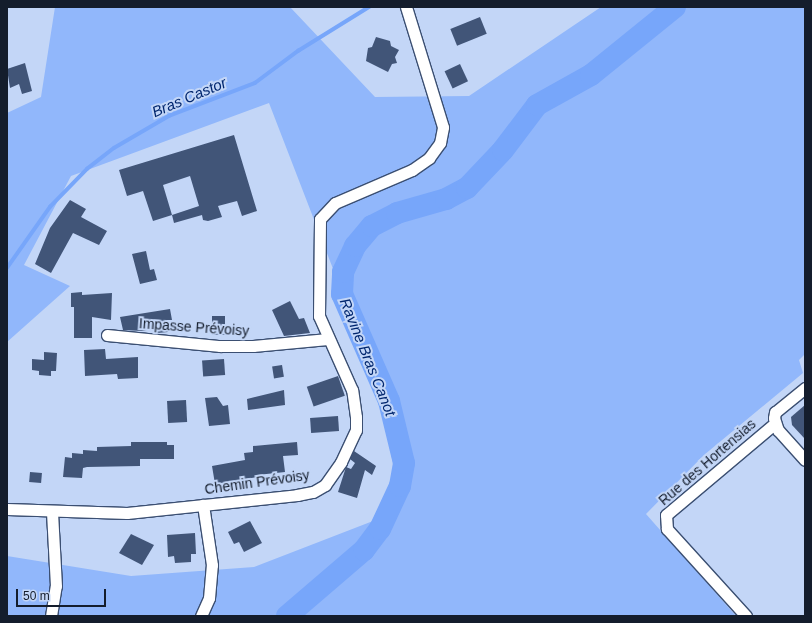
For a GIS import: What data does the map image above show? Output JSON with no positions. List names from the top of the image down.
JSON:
{
  "streets": {
    "street": ["Impasse Prévoisy", "Rue des Hortensias", "Chemin Prévoisy"]
  },
  "crossings": [
    ["Impasse Prévoisy", "Chemin Prévoisy"]
  ],
  "water": ["Bras Castor", "Ravine Bras Canot"],
  "scale_bar": "50 m"
}
